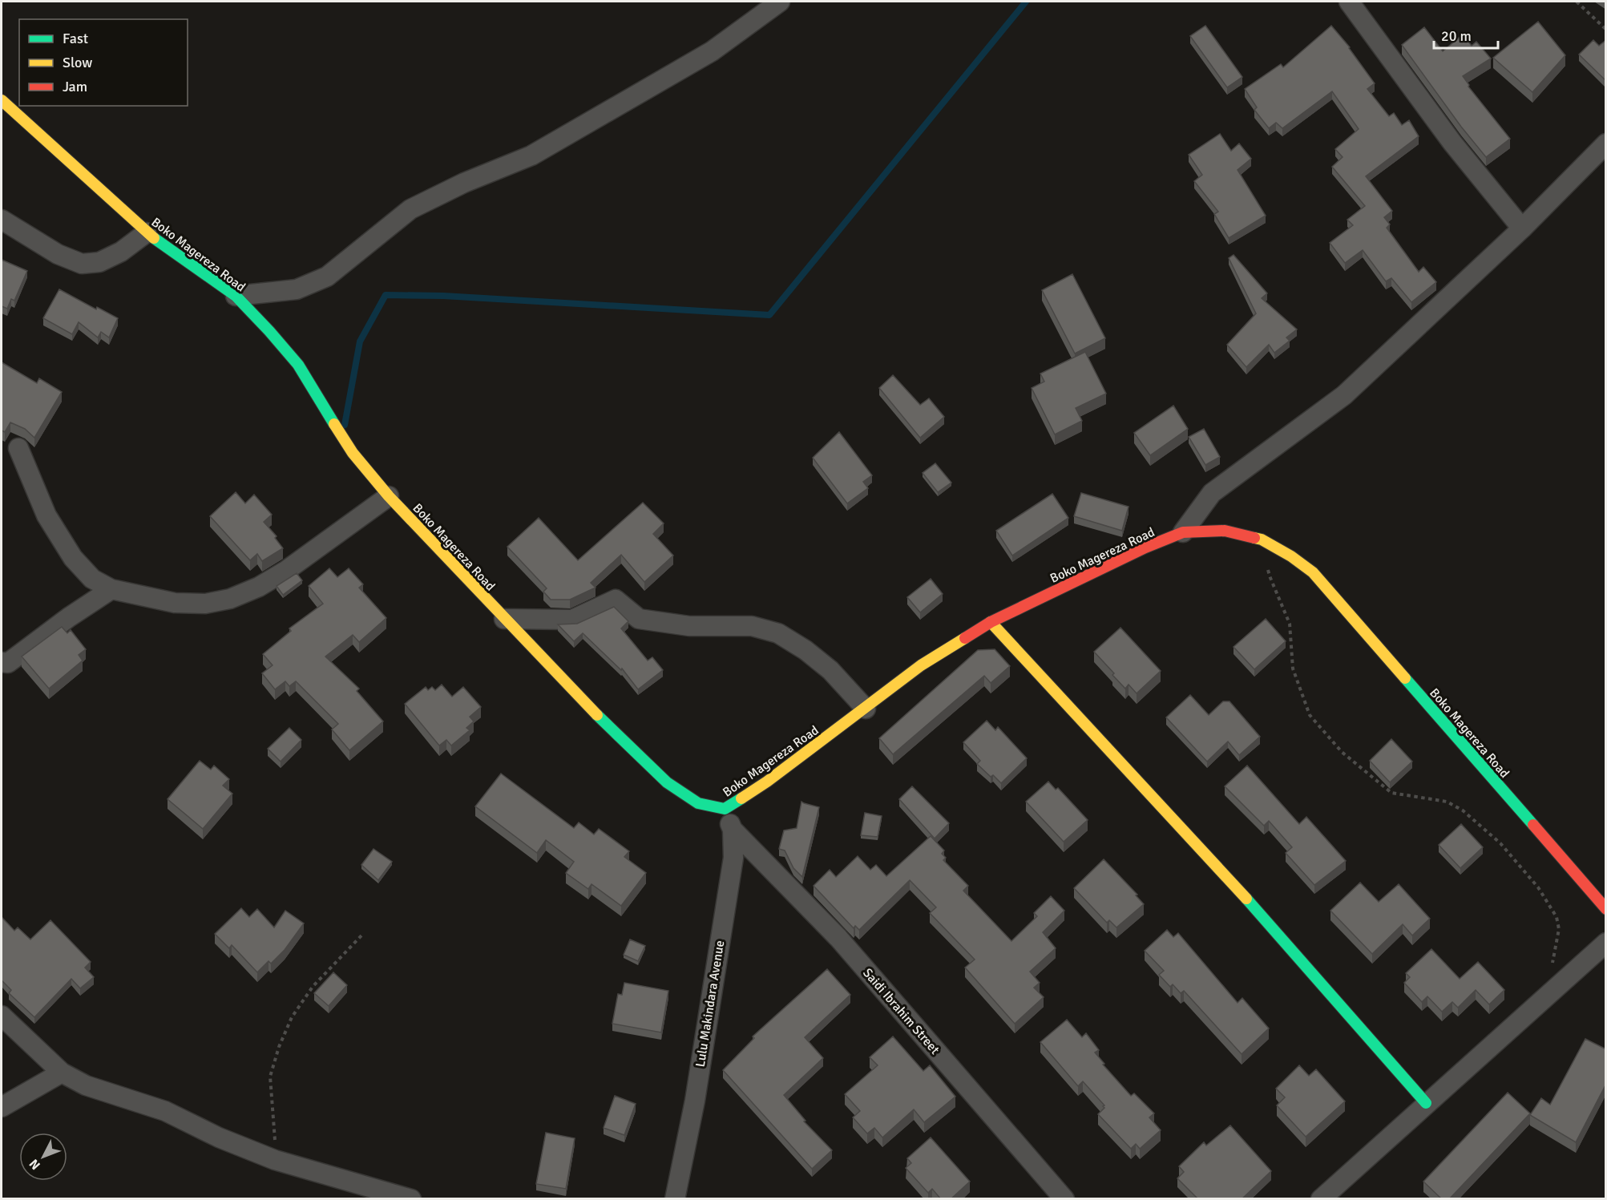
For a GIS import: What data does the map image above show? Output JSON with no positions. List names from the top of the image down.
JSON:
{
  "streets": {
    "street": ["Boko Magereza Road", "Lulu Makindara Avenue", "Saidi Ibrahim Street"]
  },
  "crossings": [
    ["Boko Magereza Road", "Lulu Makindara Avenue"],
    ["Lulu Makindara Avenue", "Saidi Ibrahim Street"]
  ],
  "legend": ["Fast", "Slow", "Jam"],
  "scale_bar": "20 m",
  "north": "bottom left"
}
